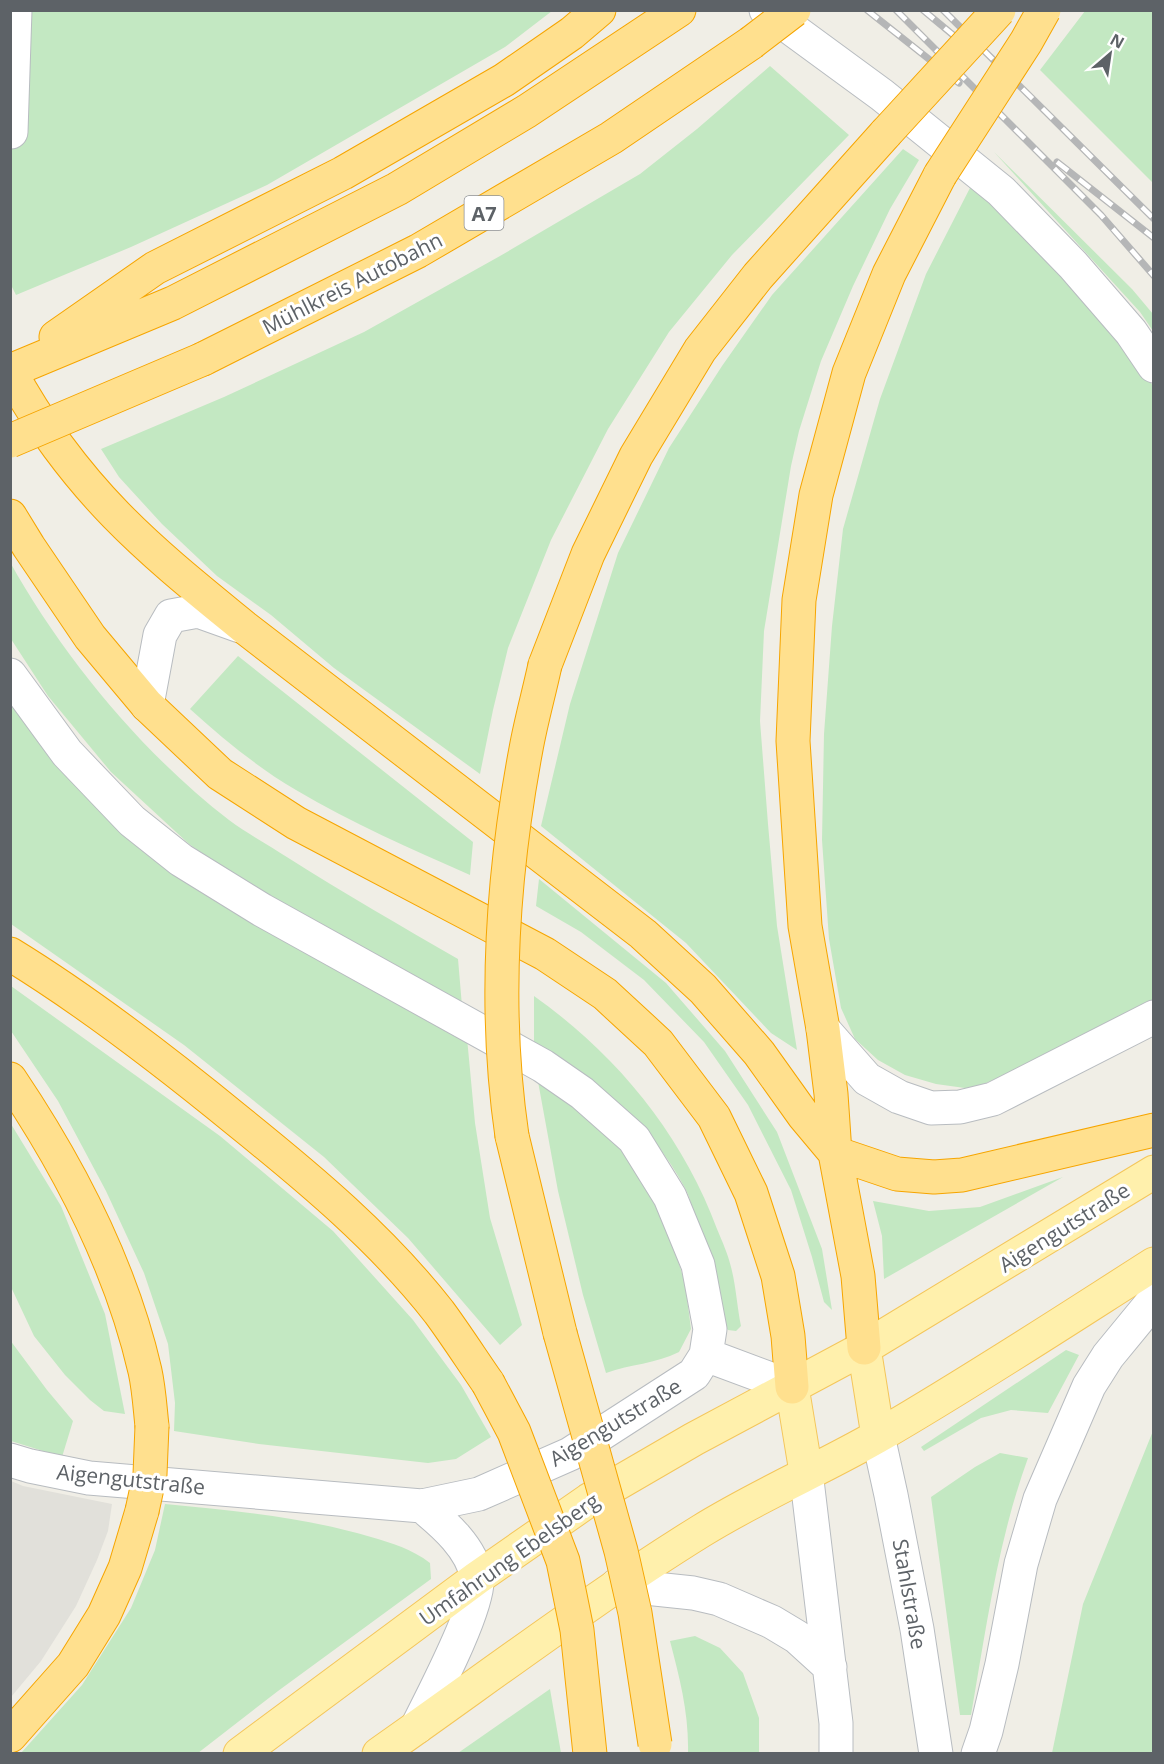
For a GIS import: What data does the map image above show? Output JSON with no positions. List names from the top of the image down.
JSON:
{
  "streets": {
    "highway": ["A7", "Mühlkreis Autobahn"],
    "main road": ["Aigengutstraße", "Umfahrung Ebelsberg"],
    "street": ["Stahlstraße"]
  },
  "crossings": [
    ["Aigengutstraße", "Umfahrung Ebelsberg"]
  ],
  "north": "top right"
}
